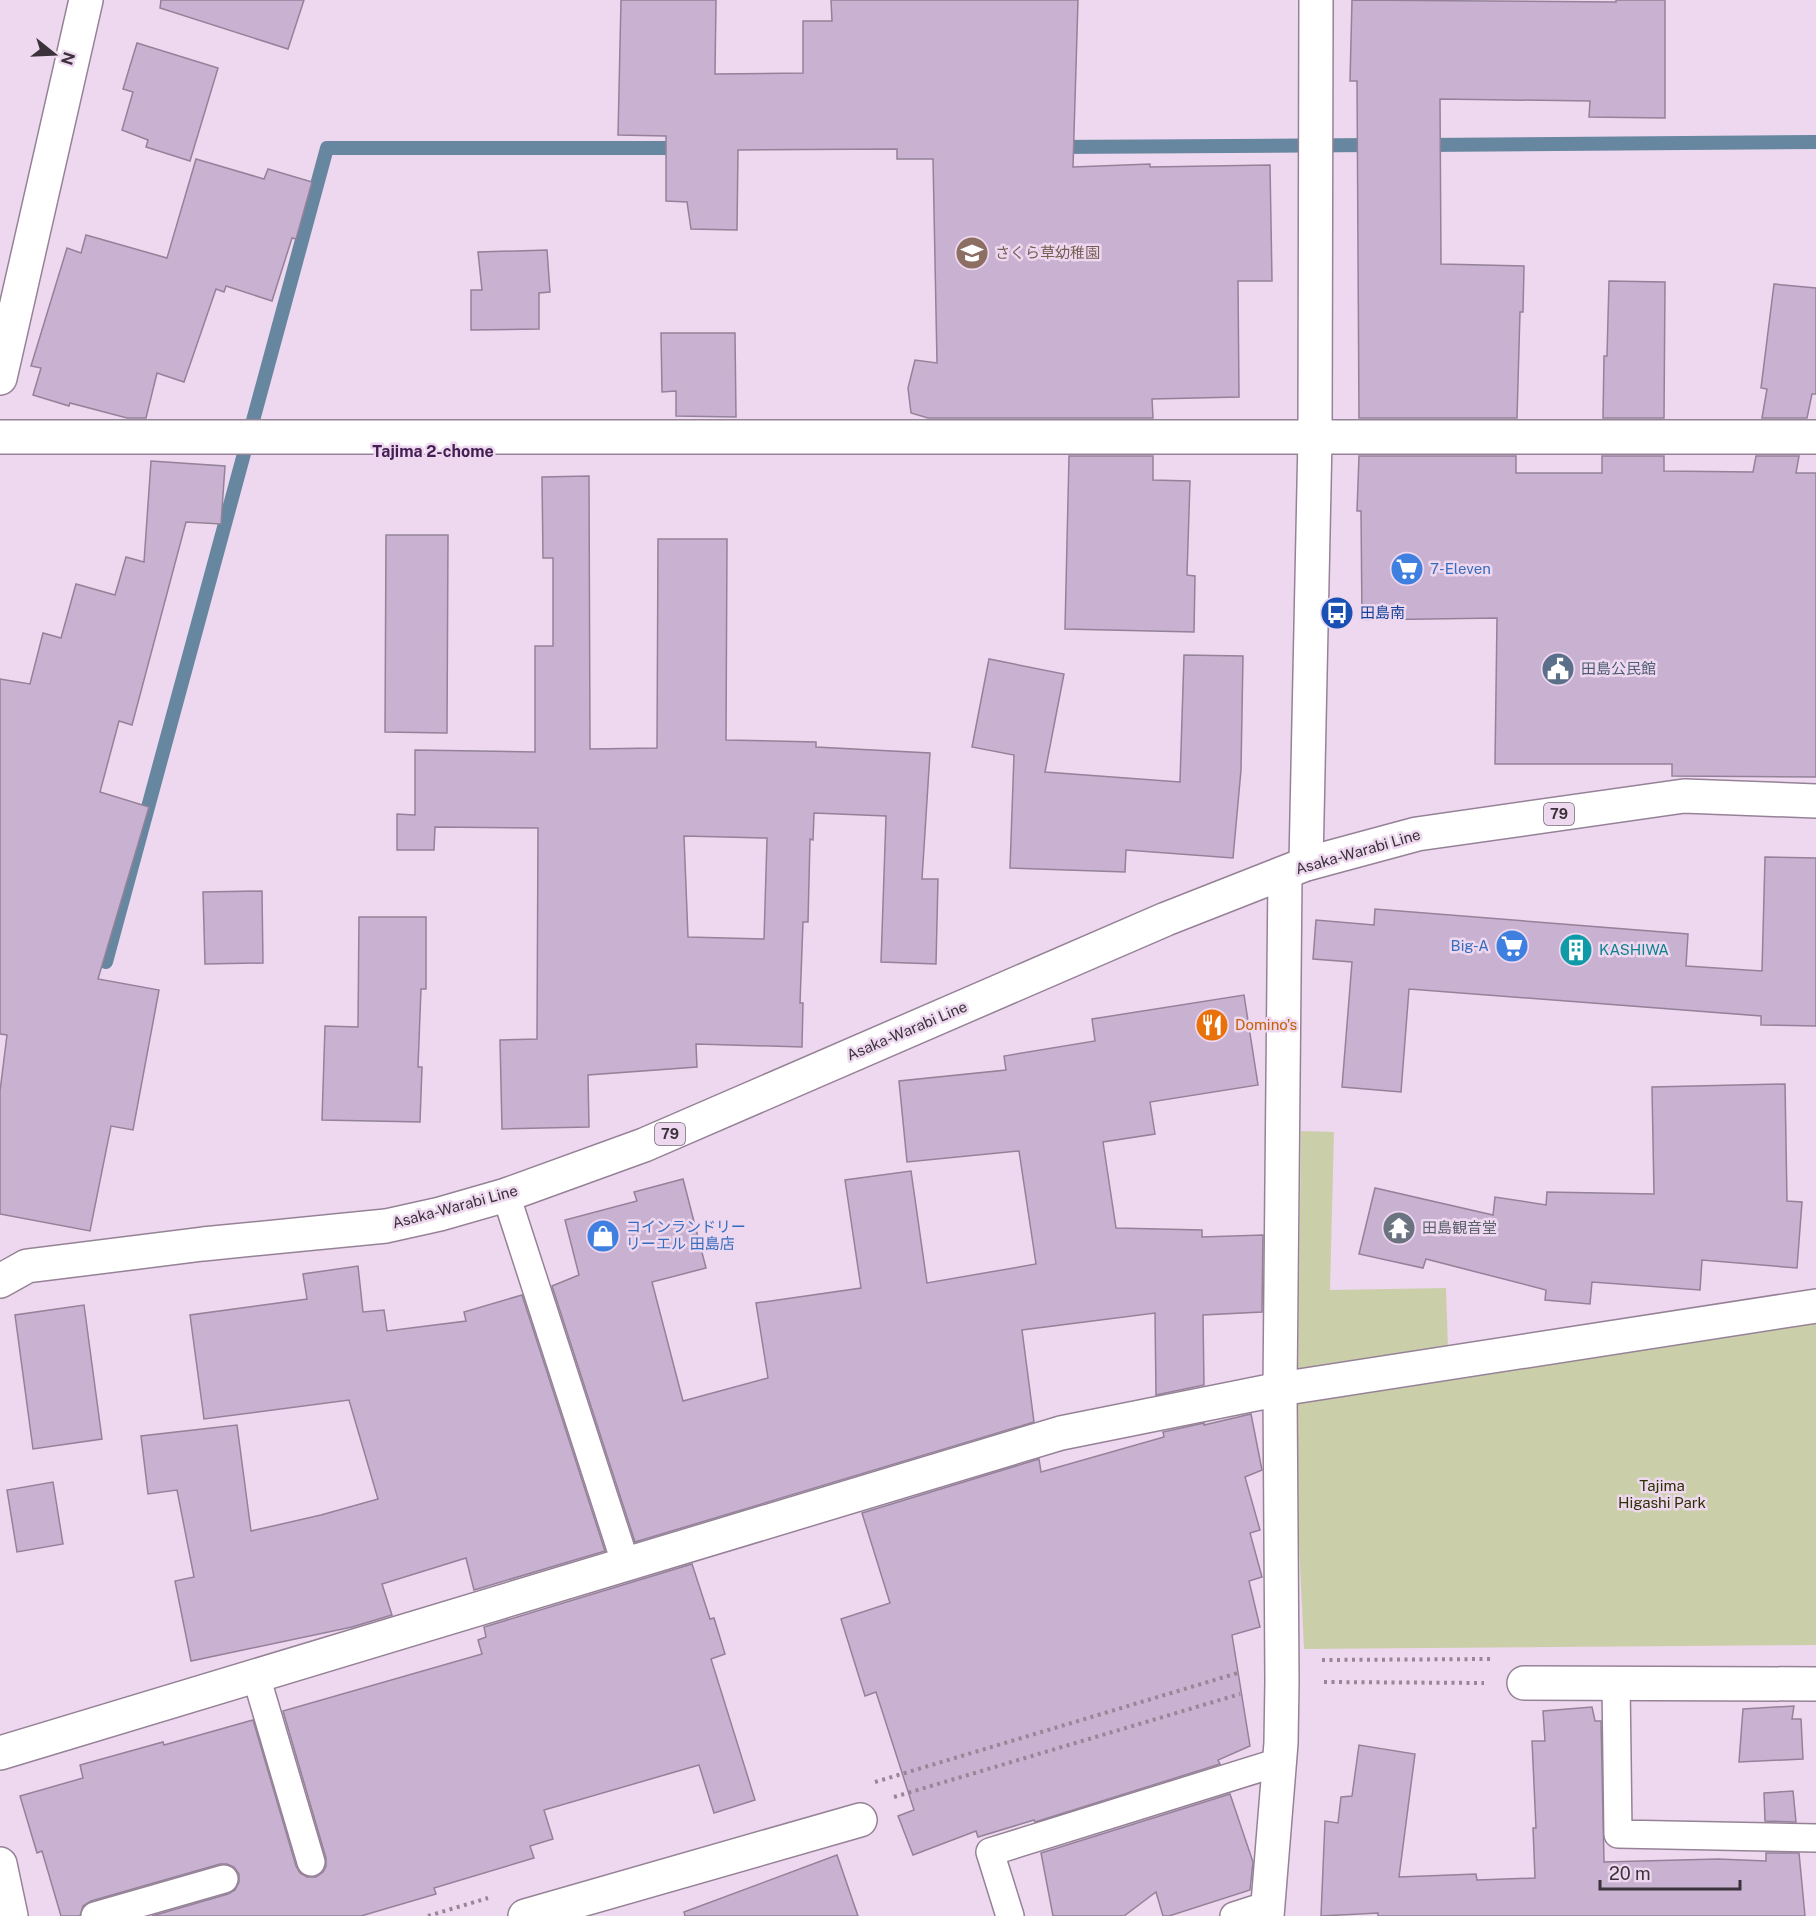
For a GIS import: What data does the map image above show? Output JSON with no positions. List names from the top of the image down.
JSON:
{
  "streets": {
    "street": ["79", "Asaka-Warabi Line"]
  },
  "districts": ["Tajima 2-chome"],
  "parks": ["Tajima Higashi Park"],
  "places": {
    "school or university": ["さくら草幼稚園"],
    "supermarket": ["7-Eleven", "Big-A"],
    "bus stop": ["田島南"],
    "public building": ["田島公民館"],
    "building": ["KASHIWA"],
    "restaurant": ["Domino's"],
    "temple": ["田島観音堂"],
    "shop": ["コインランドリー リーエル 田島店"]
  },
  "scale_bar": "20 m",
  "north": "right"
}
